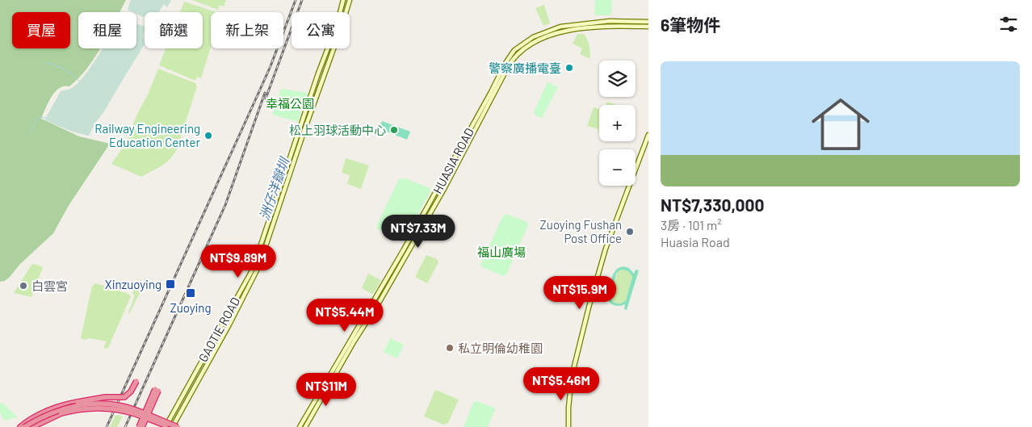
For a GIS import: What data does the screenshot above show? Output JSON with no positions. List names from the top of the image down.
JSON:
{
  "streets": {
    "street": ["HUASIA ROAD", "GAOTIE ROAD"]
  },
  "water": ["洲仔洋瓣圳"],
  "parks": ["幸福公園", "福山廣場"],
  "places": {
    "other": [
      "警察廣播電臺",
      "松上羽球活動中心",
      "Railway Engineering Education Center",
      "Zuoying Fushan Post Office",
      "白雲宮",
      "私立明倫幼稚園"
    ],
    "transit": ["Xinzuoying", "Zuoying"]
  },
  "page": {
    "heading": "6筆物件",
    "chip": [
      "買屋",
      "租屋",
      "篩選",
      "新上架",
      "公寓"
    ],
    "list": [
      {
        "name": "NT$7,330,000",
        "note": "3房 · 101 m² · Huasia Road"
      }
    ],
    "map_buttons": ["+", "−"],
    "price": [
      "NT$7.33M",
      "NT$9.89M",
      "NT$15.9M",
      "NT$5.44M",
      "NT$5.46M",
      "NT$11M"
    ]
  }
}
